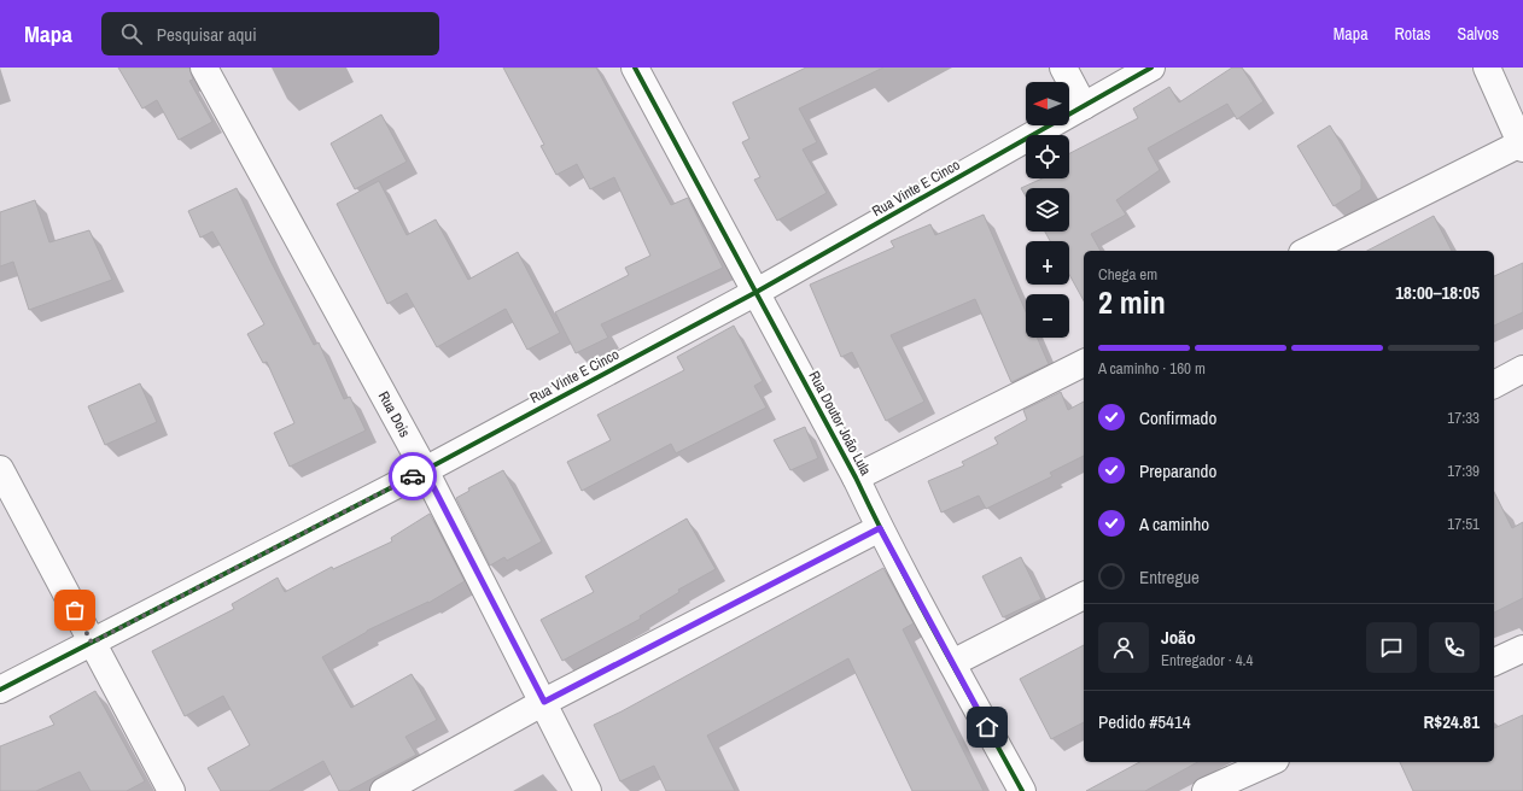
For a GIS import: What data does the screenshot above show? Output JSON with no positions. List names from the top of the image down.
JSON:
{
  "streets": {
    "street": ["Rua Vinte E Cinco", "Rua Dois", "Rua Doutor João Lula"]
  },
  "crossings": [
    ["Rua Vinte E Cinco", "Rua Dois"],
    ["Rua Vinte E Cinco", "Rua Doutor João Lula"]
  ],
  "north": "left",
  "page": {
    "header": "Mapa",
    "search": "Pesquisar aqui",
    "nav": ["Mapa", "Rotas", "Salvos"],
    "map_buttons": ["+", "−"],
    "heading": ["2 min", "Chega em", "18:00–18:05"],
    "panel": [
      "João",
      "Entregador · 4.4",
      "Pedido #5414",
      "R$24.81"
    ],
    "bar": "A caminho · 160 m",
    "list": [
      ["Confirmado", "17:33"],
      ["Preparando", "17:39"],
      ["A caminho", "17:51"],
      "Entregue"
    ]
  }
}
